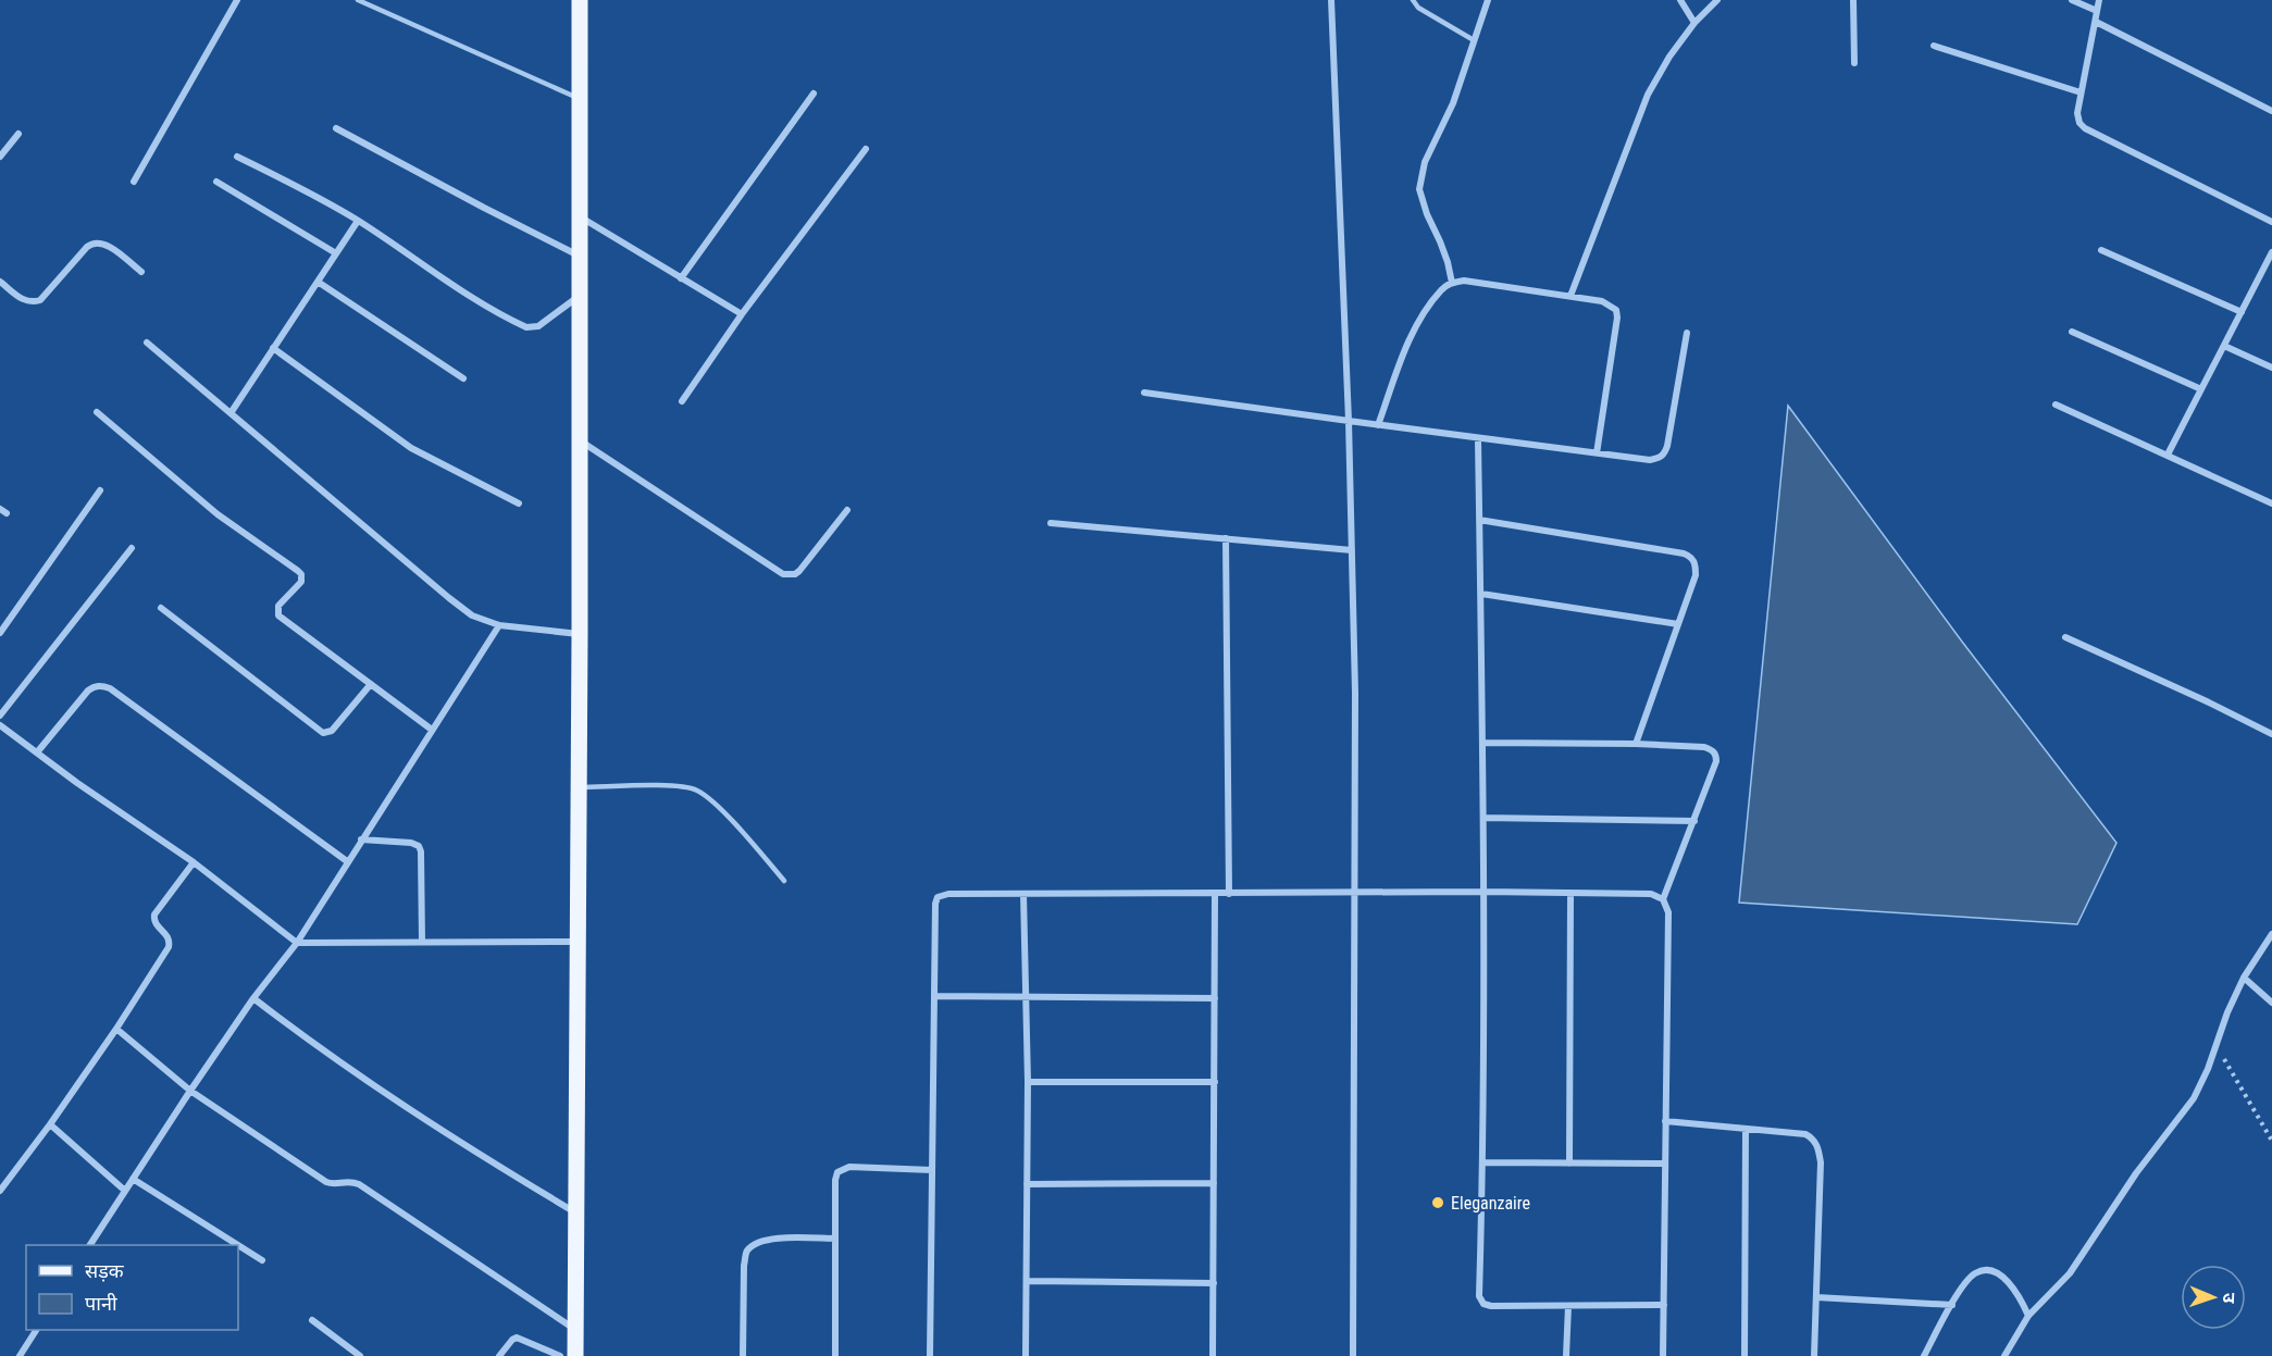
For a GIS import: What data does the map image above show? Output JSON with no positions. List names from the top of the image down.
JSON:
{
  "places": ["Eleganzaire"],
  "legend": ["सड़क", "पानी"],
  "north": "right"
}
